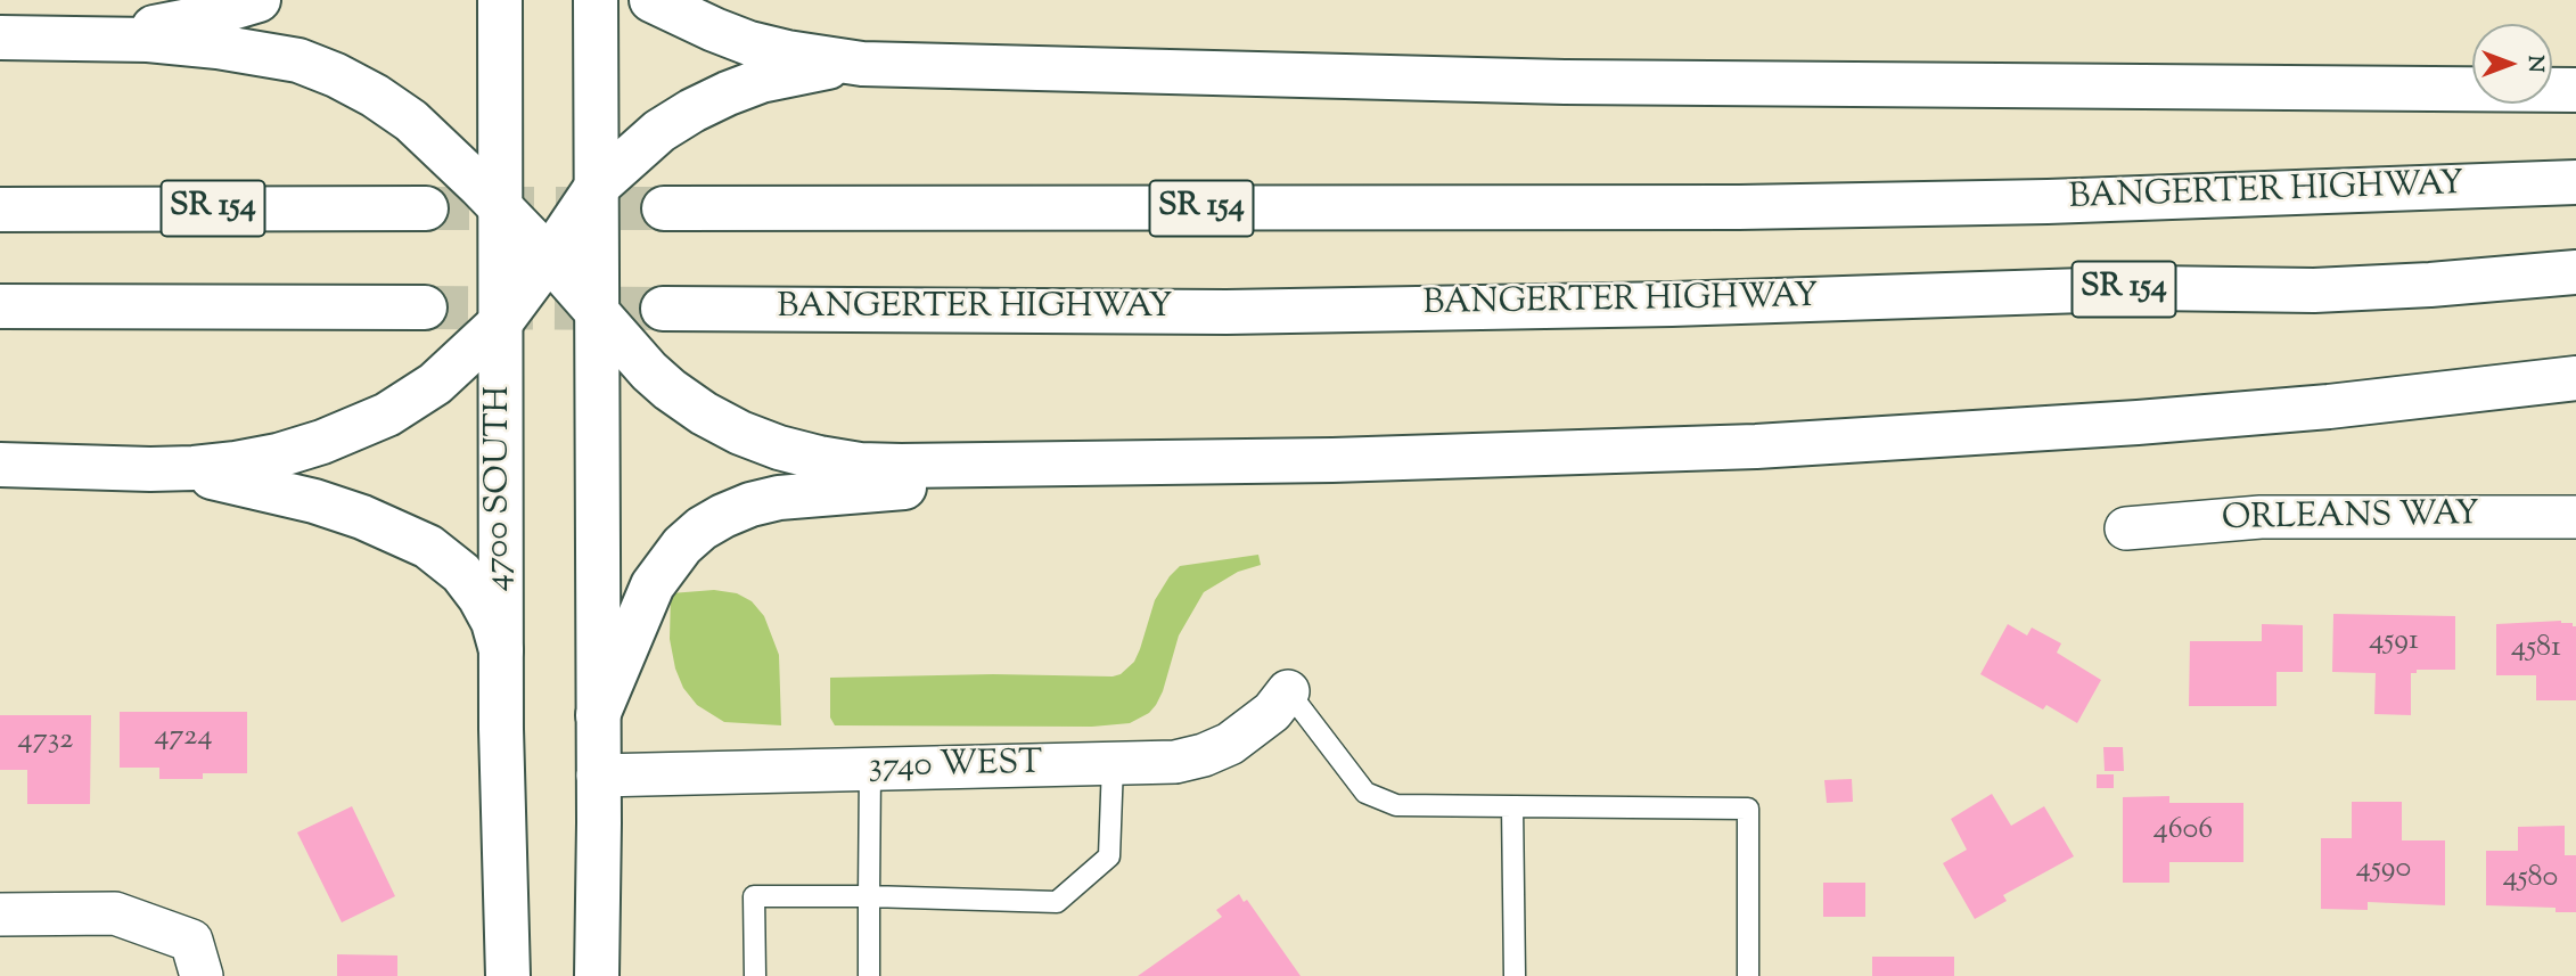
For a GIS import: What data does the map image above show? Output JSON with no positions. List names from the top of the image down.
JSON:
{
  "streets": {
    "main road": ["BANGERTER HIGHWAY", "SR 154", "4700 SOUTH"],
    "street": ["ORLEANS WAY", "3740 WEST"]
  },
  "house_numbers": [
    "4591",
    "4581",
    "4724",
    "4732",
    "4606",
    "4590",
    "4580"
  ],
  "north": "right"
}
